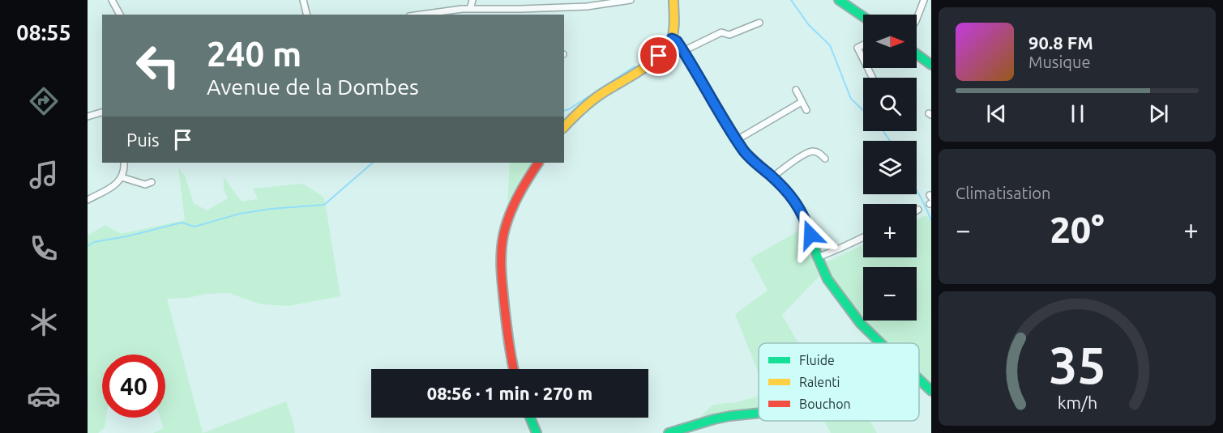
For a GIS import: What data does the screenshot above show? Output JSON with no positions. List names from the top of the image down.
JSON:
{
  "legend": ["Fluide", "Ralenti", "Bouchon"],
  "north": "right",
  "page": {
    "tabs": "08:55",
    "map_buttons": ["+", "−"],
    "turn": ["240 m", "Avenue de la Dombes"],
    "song": ["90.8 FM", "Musique"],
    "then": "Puis",
    "tile": "Climatisation",
    "heat": ["−", "20°", "+"],
    "limit": "40",
    "trip": "08:56 · 1 min · 270 m",
    "gauge": ["35", "km/h"]
  }
}
